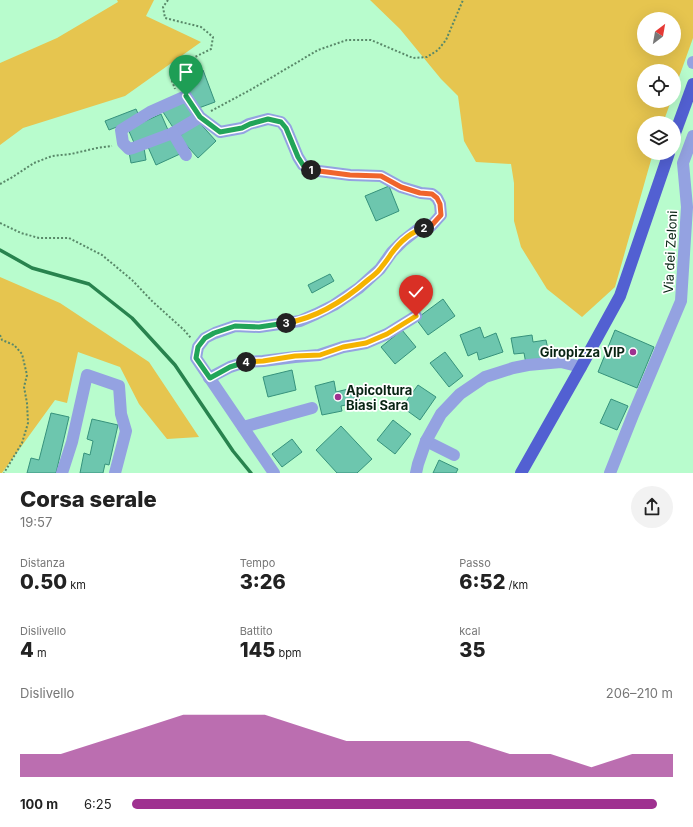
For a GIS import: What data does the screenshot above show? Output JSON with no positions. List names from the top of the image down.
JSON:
{
  "streets": {
    "street": ["Via dei Zeloni"]
  },
  "places": ["Giropizza VIP", "Apicoltura Biasi Sara"],
  "north": "top right",
  "page": {
    "pins": [
      "1",
      "2",
      "3",
      "4"
    ],
    "heading": ["Corsa serale", "19:57"],
    "stats": [
      ["Distanza", "0.50 km"],
      ["Tempo", "3:26"],
      ["Passo", "6:52 /km"],
      ["Dislivello", "4 m"],
      ["Battito", "145 bpm"],
      ["kcal", "35"]
    ],
    "chart": ["Dislivello", "206–210 m"],
    "list": [
      {
        "name": "100 m",
        "note": "6:25"
      }
    ]
  }
}
